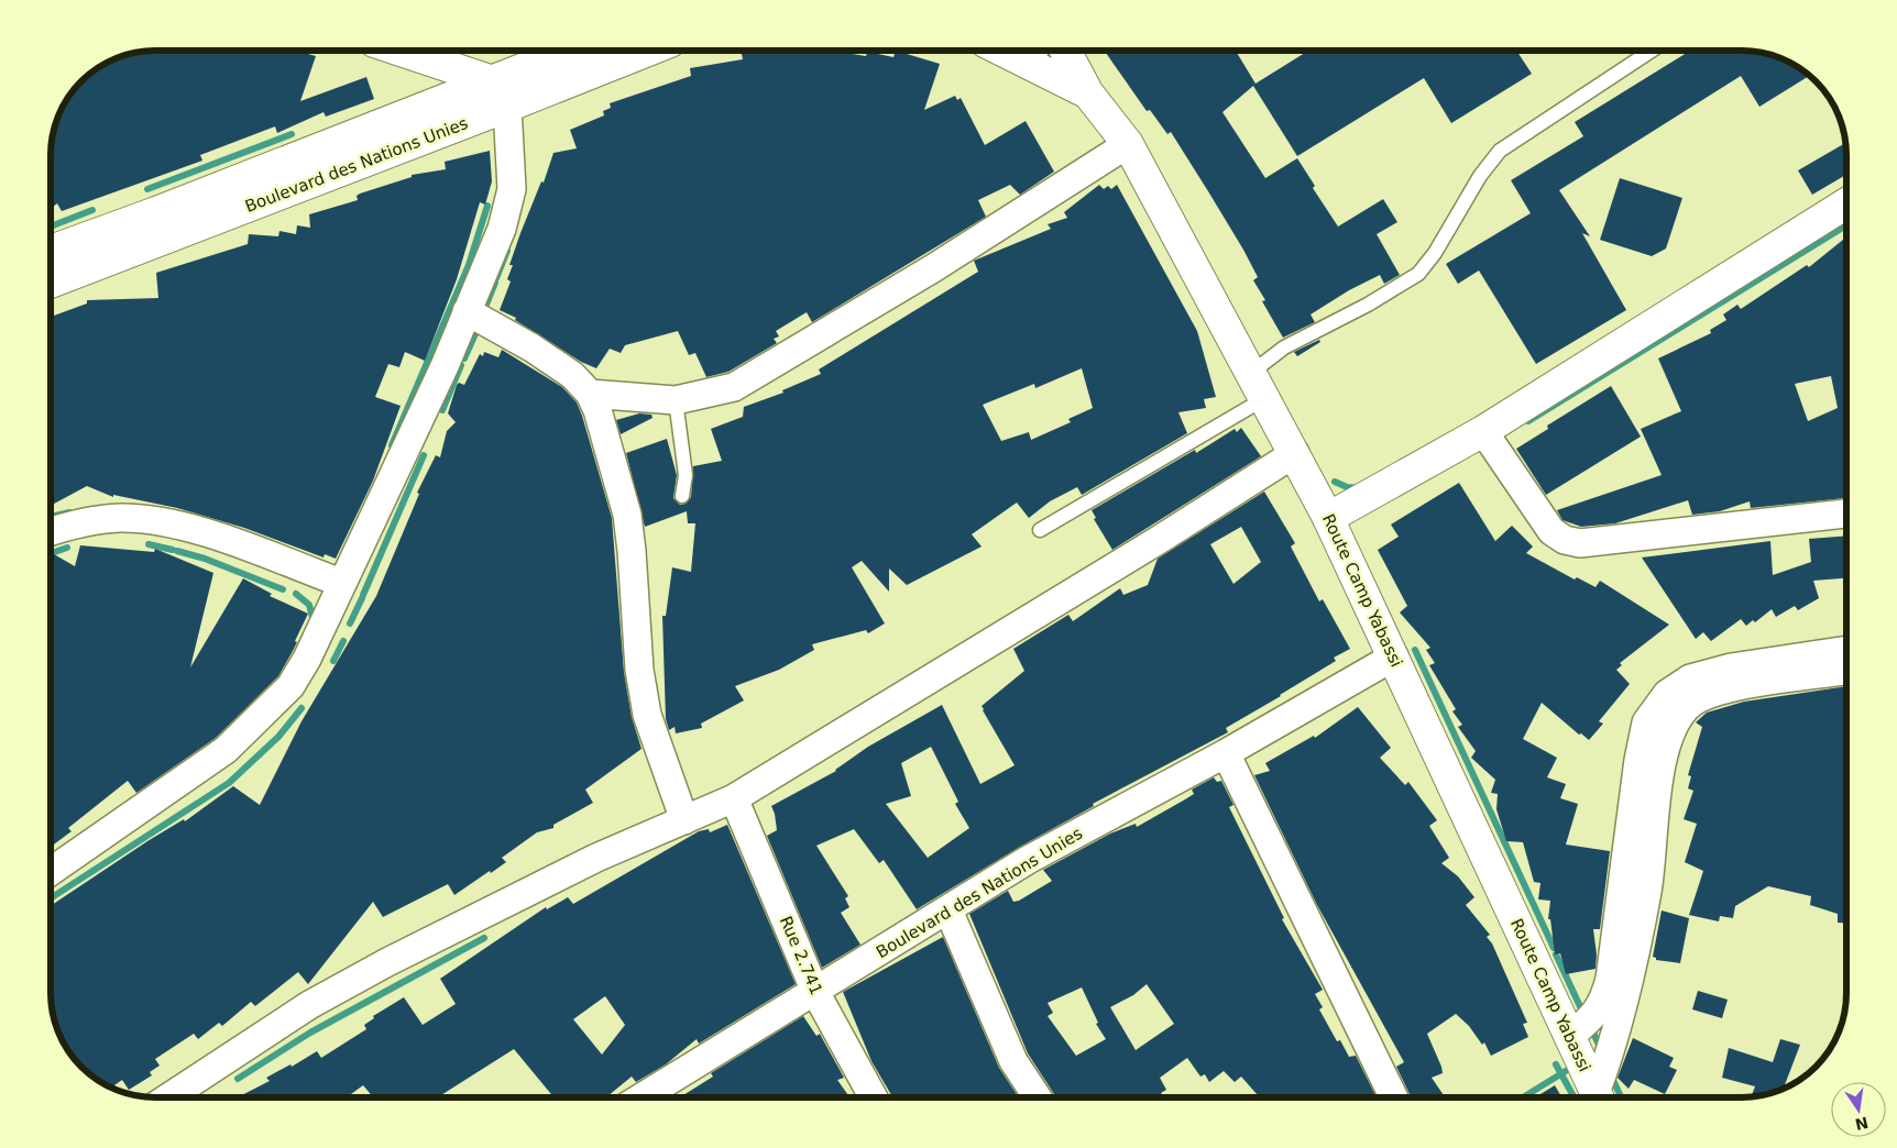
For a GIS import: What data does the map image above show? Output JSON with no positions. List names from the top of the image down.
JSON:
{
  "streets": {
    "main road": ["Boulevard des Nations Unies", "Route Camp Yabassi"],
    "street": ["Rue 2.741"]
  },
  "crossings": [
    ["Boulevard des Nations Unies", "Route Camp Yabassi"],
    ["Boulevard des Nations Unies", "Rue 2.741"]
  ],
  "north": "bottom"
}
